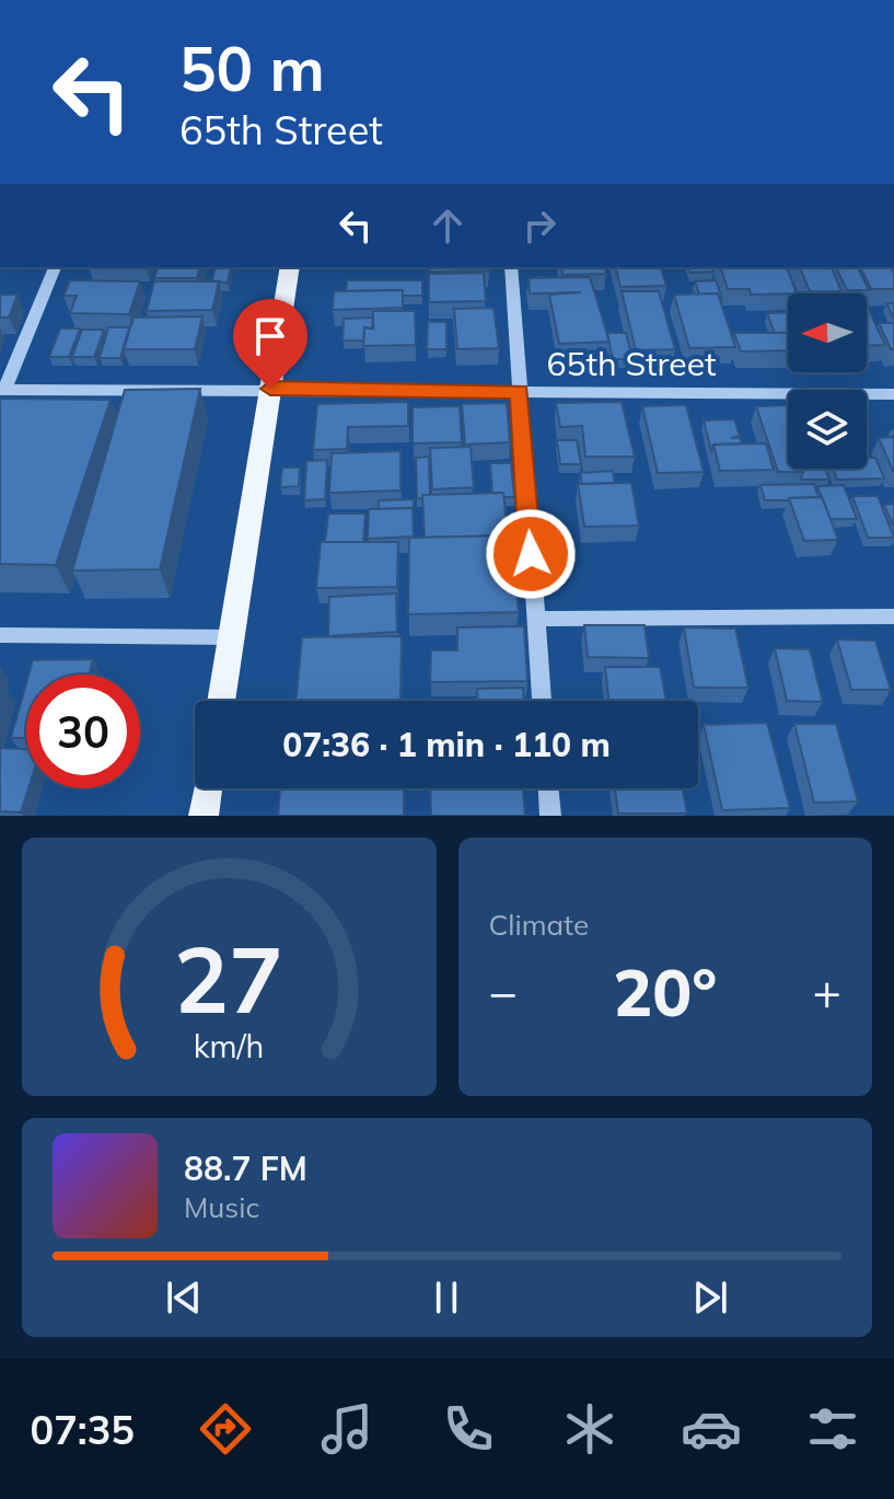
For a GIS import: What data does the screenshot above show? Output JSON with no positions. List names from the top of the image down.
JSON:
{
  "streets": {
    "street": ["65th Street"]
  },
  "north": "left",
  "page": {
    "turn": ["50 m", "65th Street"],
    "limit": "30",
    "trip": "07:36 · 1 min · 110 m",
    "tile": "Climate",
    "heat": ["−", "20°", "+"],
    "song": ["88.7 FM", "Music"],
    "tabs": "07:35",
    "gauge": ["27", "km/h"]
  }
}
